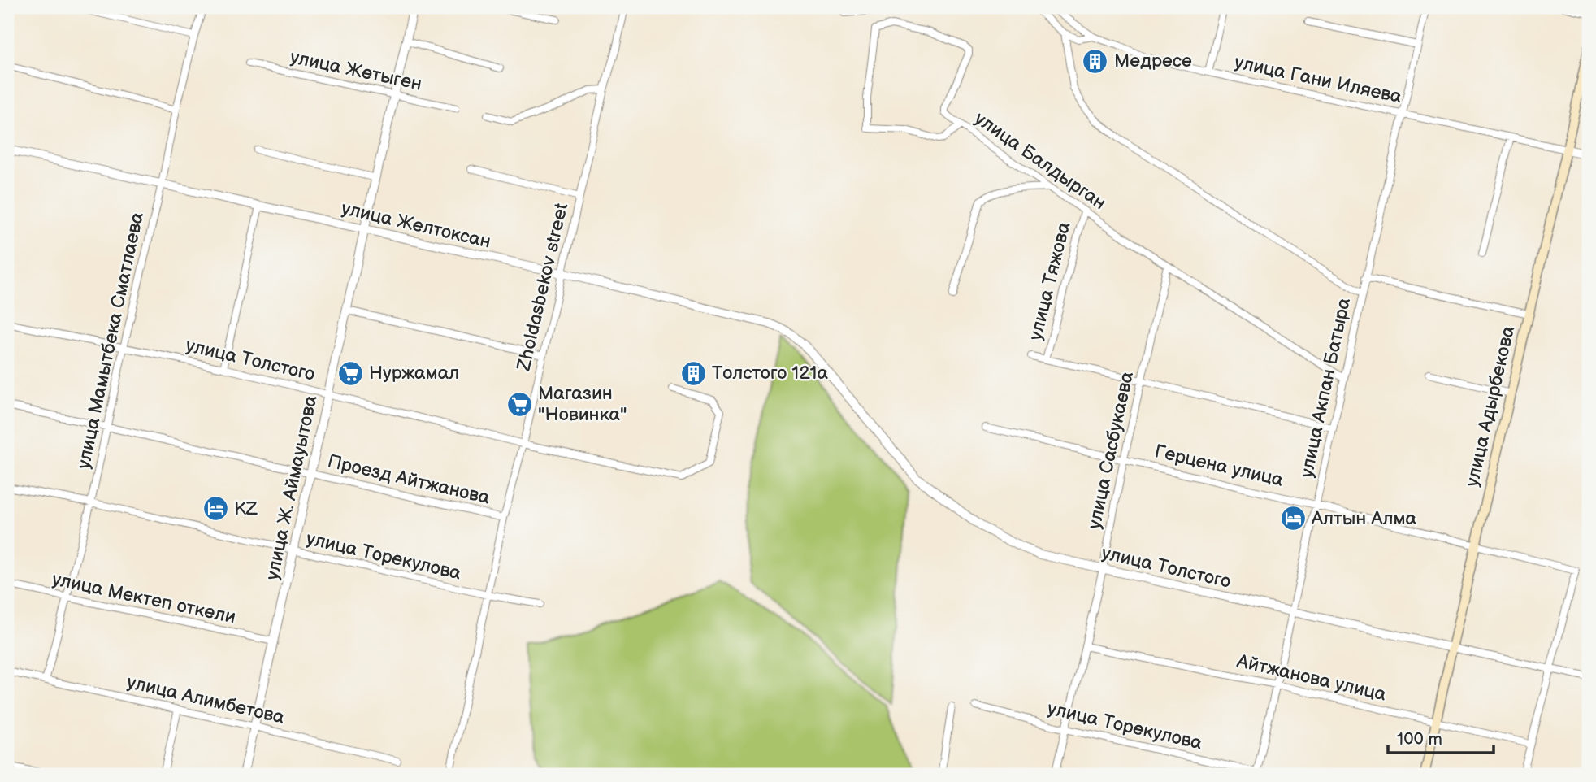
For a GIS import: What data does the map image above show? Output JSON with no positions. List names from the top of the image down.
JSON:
{
  "streets": {
    "main road": ["улица Адырбекова"],
    "street": [
      "улица Жетыген",
      "улица Гани Иляева",
      "улица Балдырган",
      "улица Желтоксан",
      "улица Тяжова",
      "Zholdasbekov street",
      "улица Мамытбека Сматлаева",
      "улица Толстого",
      "улица Акпан Батыра",
      "улица Сасбукаева",
      "Герцена улица",
      "Проезд Айтжанова",
      "улица Ж. Аймауытова",
      "улица Торекулова",
      "улица Мектеп откели",
      "Айтжанова улица",
      "улица Алимбетова"
    ]
  },
  "crossings": [
    ["улица Жетыген", "улица Ж. Аймауытова"],
    ["улица Гани Иляева", "улица Акпан Батыра"],
    ["улица Гани Иляева", "улица Адырбекова"],
    ["улица Балдырган", "улица Тяжова"],
    ["улица Балдырган", "улица Акпан Батыра"],
    ["улица Балдырган", "улица Сасбукаева"],
    ["улица Желтоксан", "Zholdasbekov street"],
    ["улица Желтоксан", "улица Мамытбека Сматлаева"],
    ["улица Желтоксан", "улица Толстого"],
    ["улица Желтоксан", "улица Ж. Аймауытова"],
    ["Zholdasbekov street", "улица Толстого"],
    ["Zholdasbekov street", "Проезд Айтжанова"],
    ["Zholdasbekov street", "улица Торекулова"],
    ["улица Мамытбека Сматлаева", "улица Толстого"],
    ["улица Мамытбека Сматлаева", "Проезд Айтжанова"],
    ["улица Мамытбека Сматлаева", "улица Торекулова"],
    ["улица Мамытбека Сматлаева", "улица Мектеп откели"],
    ["улица Мамытбека Сматлаева", "улица Алимбетова"],
    ["улица Толстого", "улица Акпан Батыра"],
    ["улица Толстого", "улица Адырбекова"],
    ["улица Толстого", "улица Сасбукаева"],
    ["улица Толстого", "Герцена улица"],
    ["улица Толстого", "улица Ж. Аймауытова"],
    ["улица Акпан Батыра", "Герцена улица"],
    ["улица Акпан Батыра", "улица Торекулова"],
    ["улица Акпан Батыра", "Айтжанова улица"],
    ["улица Адырбекова", "Герцена улица"],
    ["улица Адырбекова", "Айтжанова улица"],
    ["улица Сасбукаева", "Герцена улица"],
    ["улица Сасбукаева", "улица Торекулова"],
    ["улица Сасбукаева", "Айтжанова улица"],
    ["Проезд Айтжанова", "улица Ж. Аймауытова"],
    ["улица Ж. Аймауытова", "улица Торекулова"],
    ["улица Ж. Аймауытова", "улица Мектеп откели"],
    ["улица Ж. Аймауытова", "улица Алимбетова"]
  ],
  "places": {
    "building": ["Медресе", "Толстого 121а"],
    "supermarket": ["Нуржамал", "Магазин \"Новинка\""],
    "hotel": ["KZ", "Алтын Алма"]
  },
  "scale_bar": "100 m"
}
